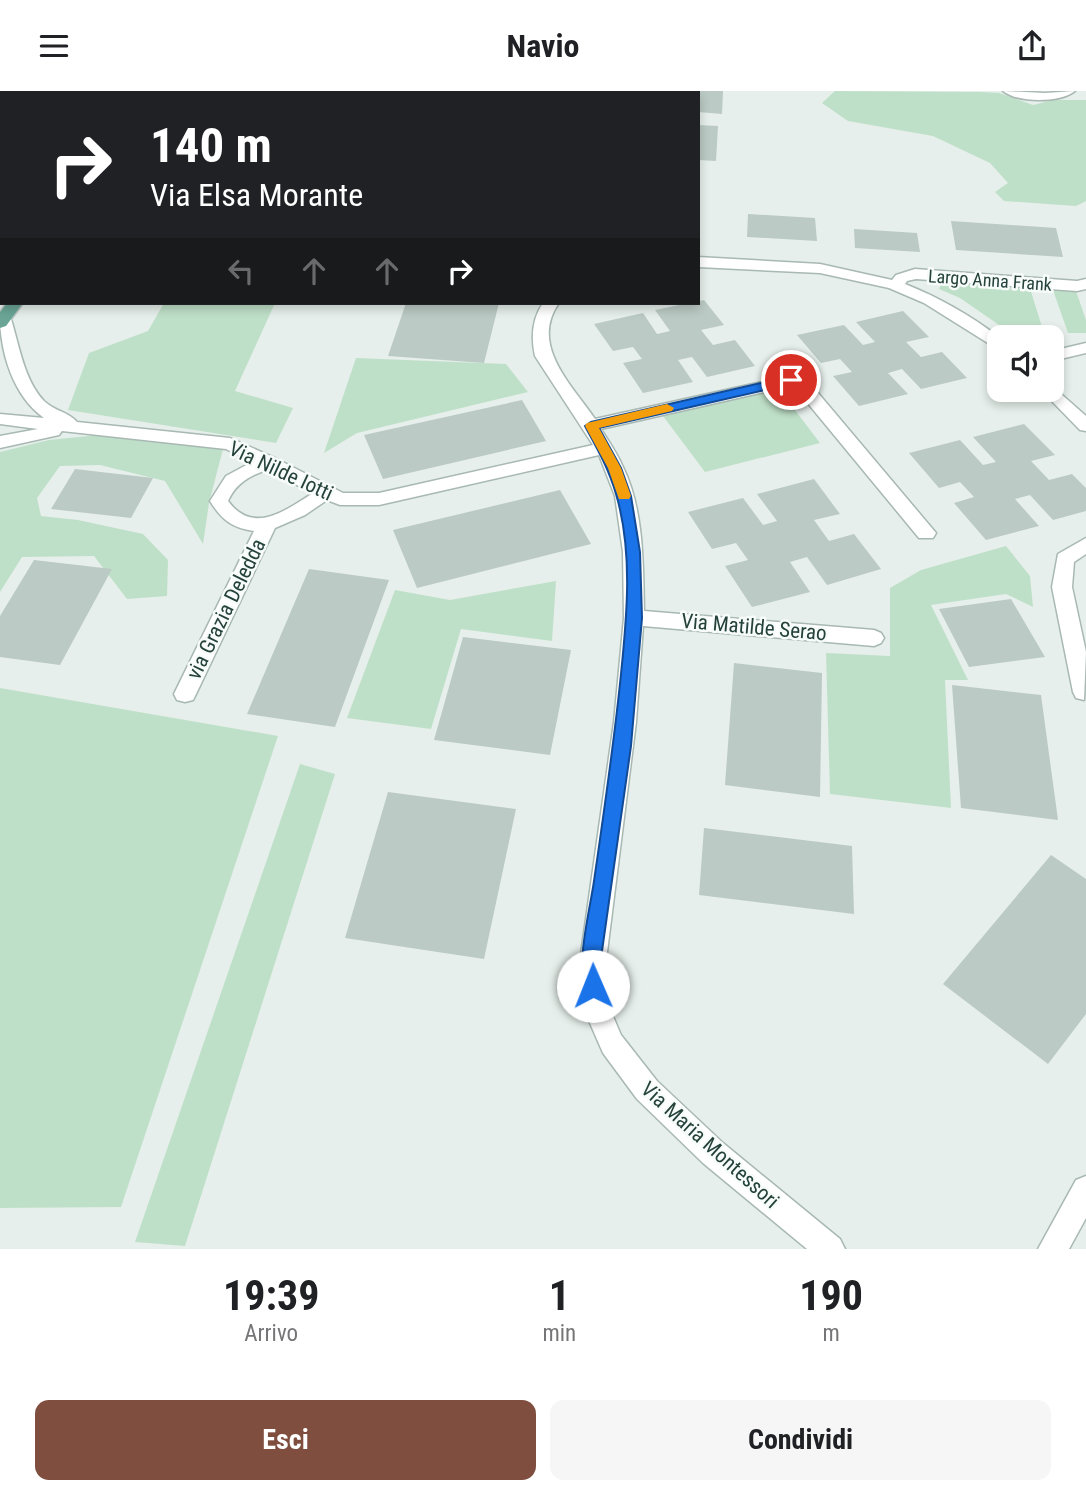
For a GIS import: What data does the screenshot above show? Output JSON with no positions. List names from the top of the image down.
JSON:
{
  "streets": {
    "street": [
      "Largo Anna Frank",
      "Via Nilde Iotti",
      "via Grazia Deledda",
      "Via Matilde Serao",
      "Via Maria Montessori"
    ]
  },
  "crossings": [
    ["Via Nilde Iotti", "Via Maria Montessori"],
    ["Via Matilde Serao", "Via Maria Montessori"]
  ],
  "page": {
    "header": "Navio",
    "turn": ["140 m", "Via Elsa Morante"],
    "eta": [
      "19:39",
      "Arrivo",
      "1",
      "min",
      "190",
      "m"
    ],
    "buttons": ["Esci", "Condividi"]
  }
}
